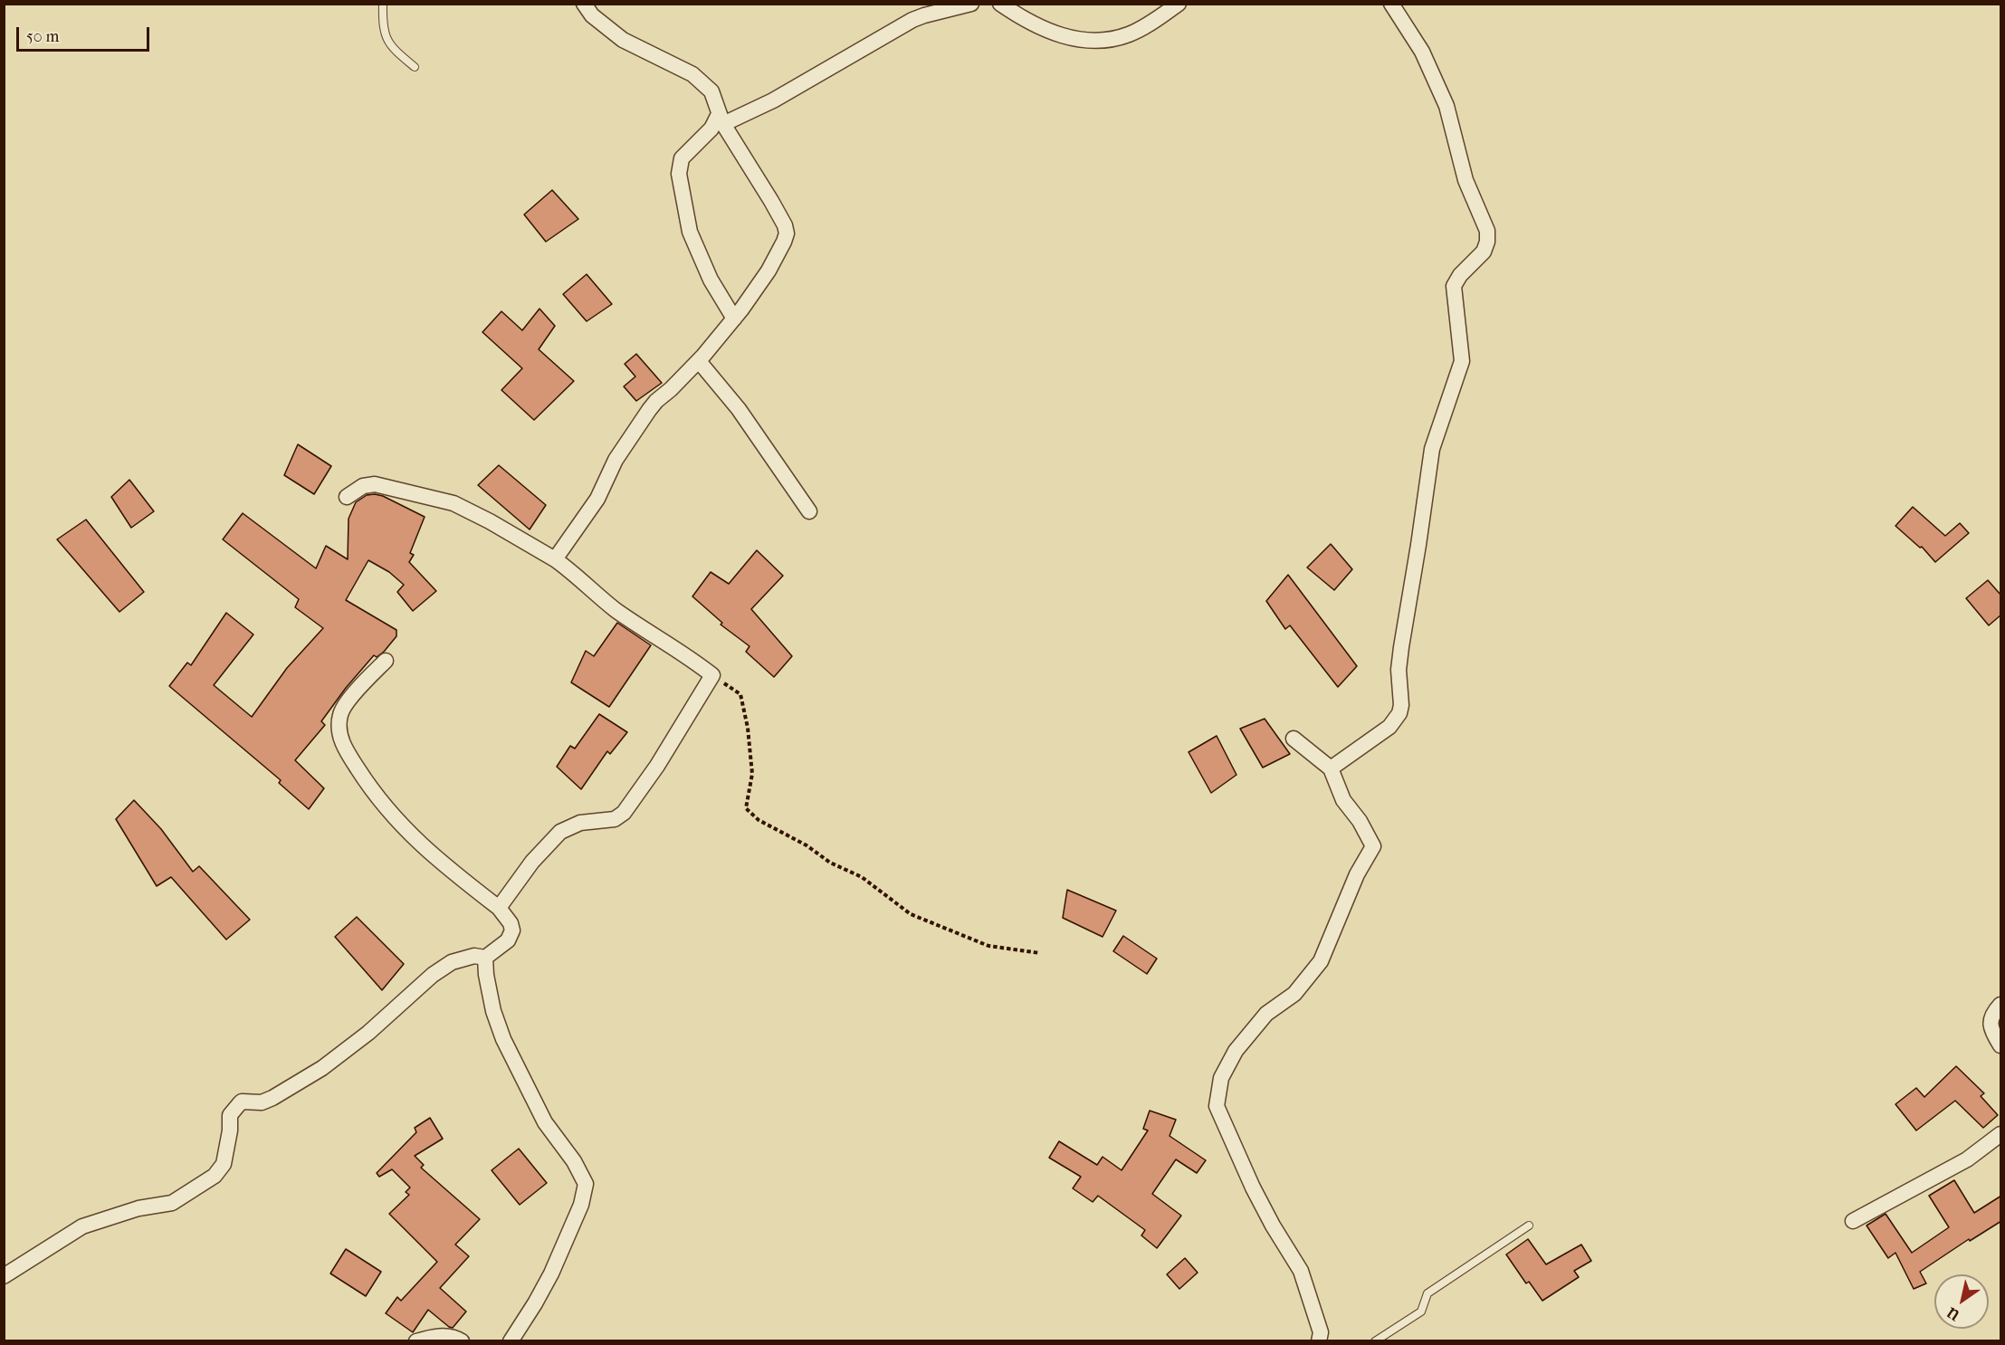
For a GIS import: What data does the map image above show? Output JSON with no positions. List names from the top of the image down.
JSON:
{
  "scale_bar": "50 m",
  "north": "bottom left"
}
